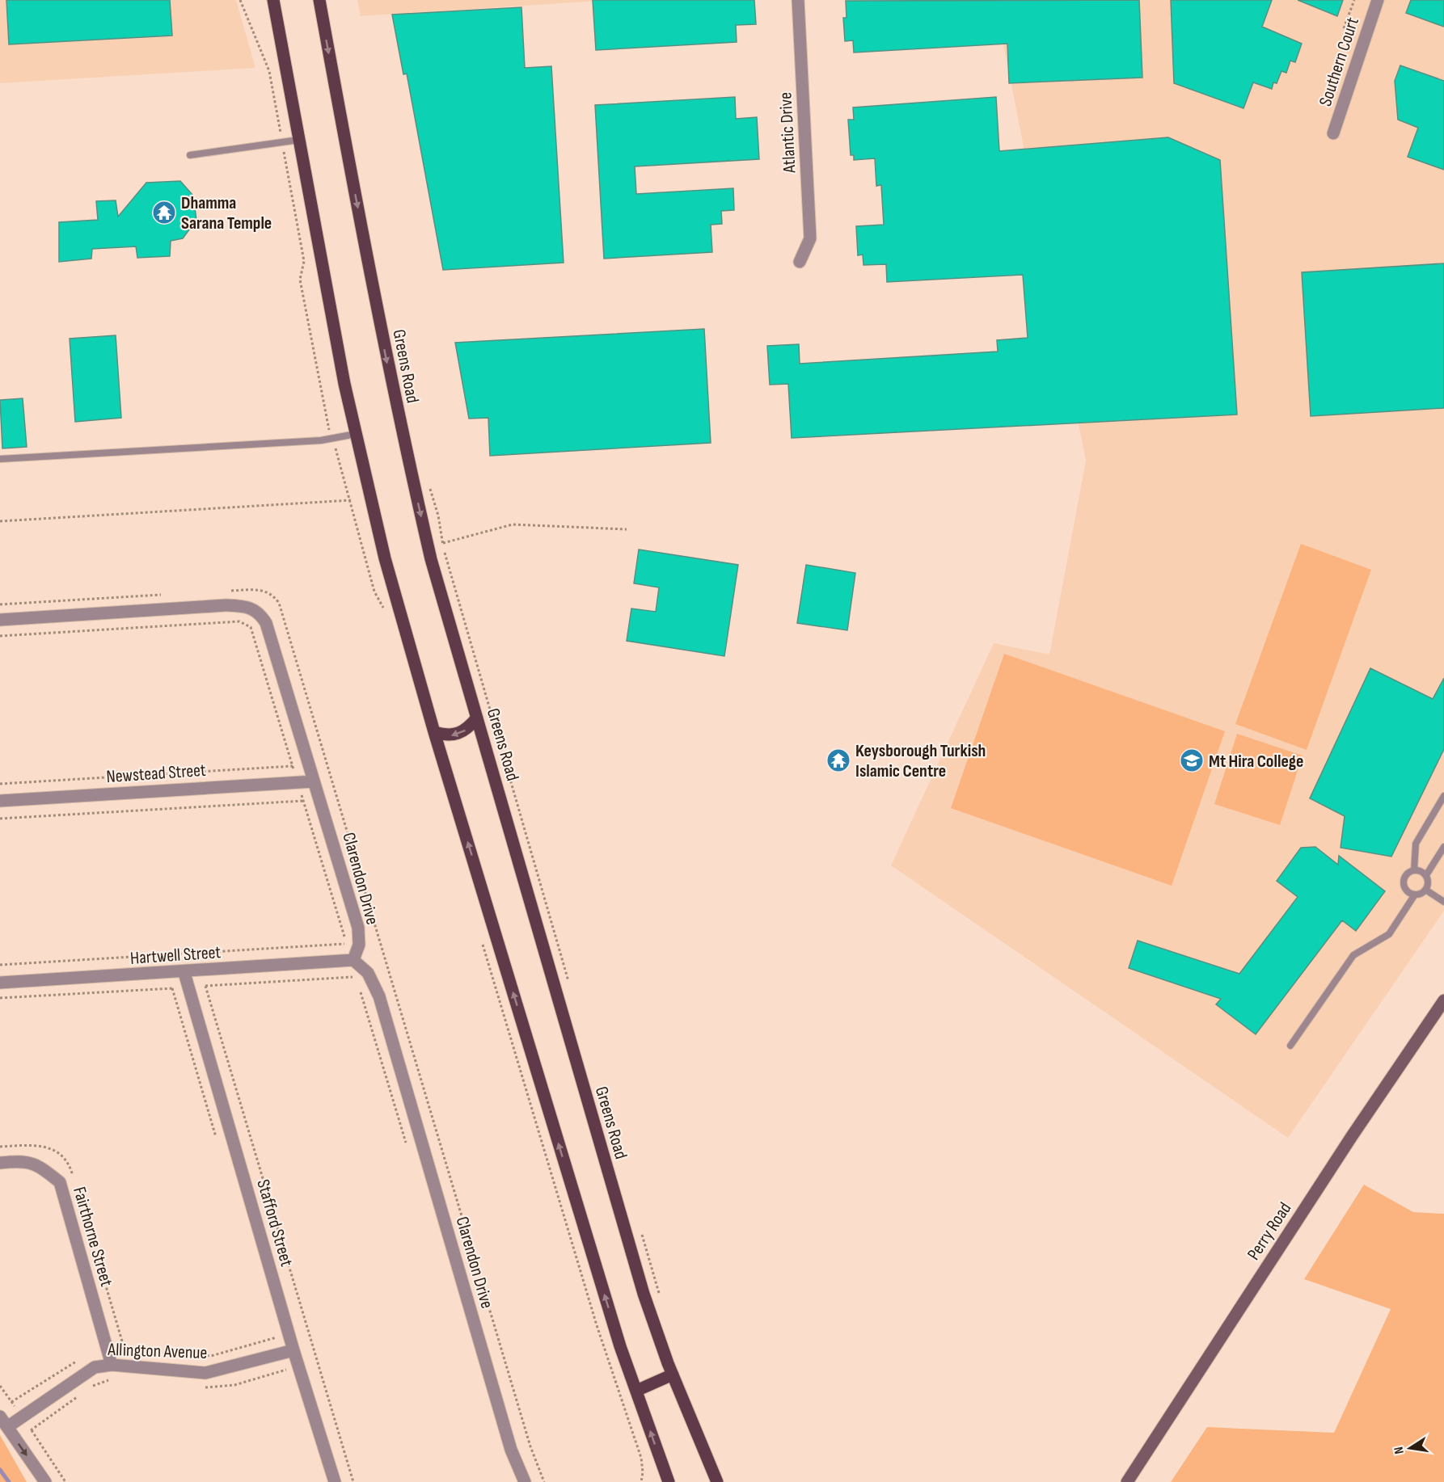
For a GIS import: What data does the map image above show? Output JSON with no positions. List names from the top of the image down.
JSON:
{
  "streets": {
    "main road": ["Greens Road", "Perry Road"],
    "street": [
      "Southern Court",
      "Atlantic Drive",
      "Newstead Street",
      "Clarendon Drive",
      "Hartwell Street",
      "Stafford Street",
      "Fairthorne Street",
      "Allington Avenue"
    ]
  },
  "crossings": [
    ["Newstead Street", "Clarendon Drive"],
    ["Clarendon Drive", "Hartwell Street"],
    ["Hartwell Street", "Stafford Street"],
    ["Stafford Street", "Allington Avenue"],
    ["Fairthorne Street", "Allington Avenue"]
  ],
  "places": {
    "temple": ["Dhamma Sarana Temple", "Keysborough Turkish Islamic Centre"],
    "school or university": ["Mt Hira College"]
  },
  "north": "left"
}
